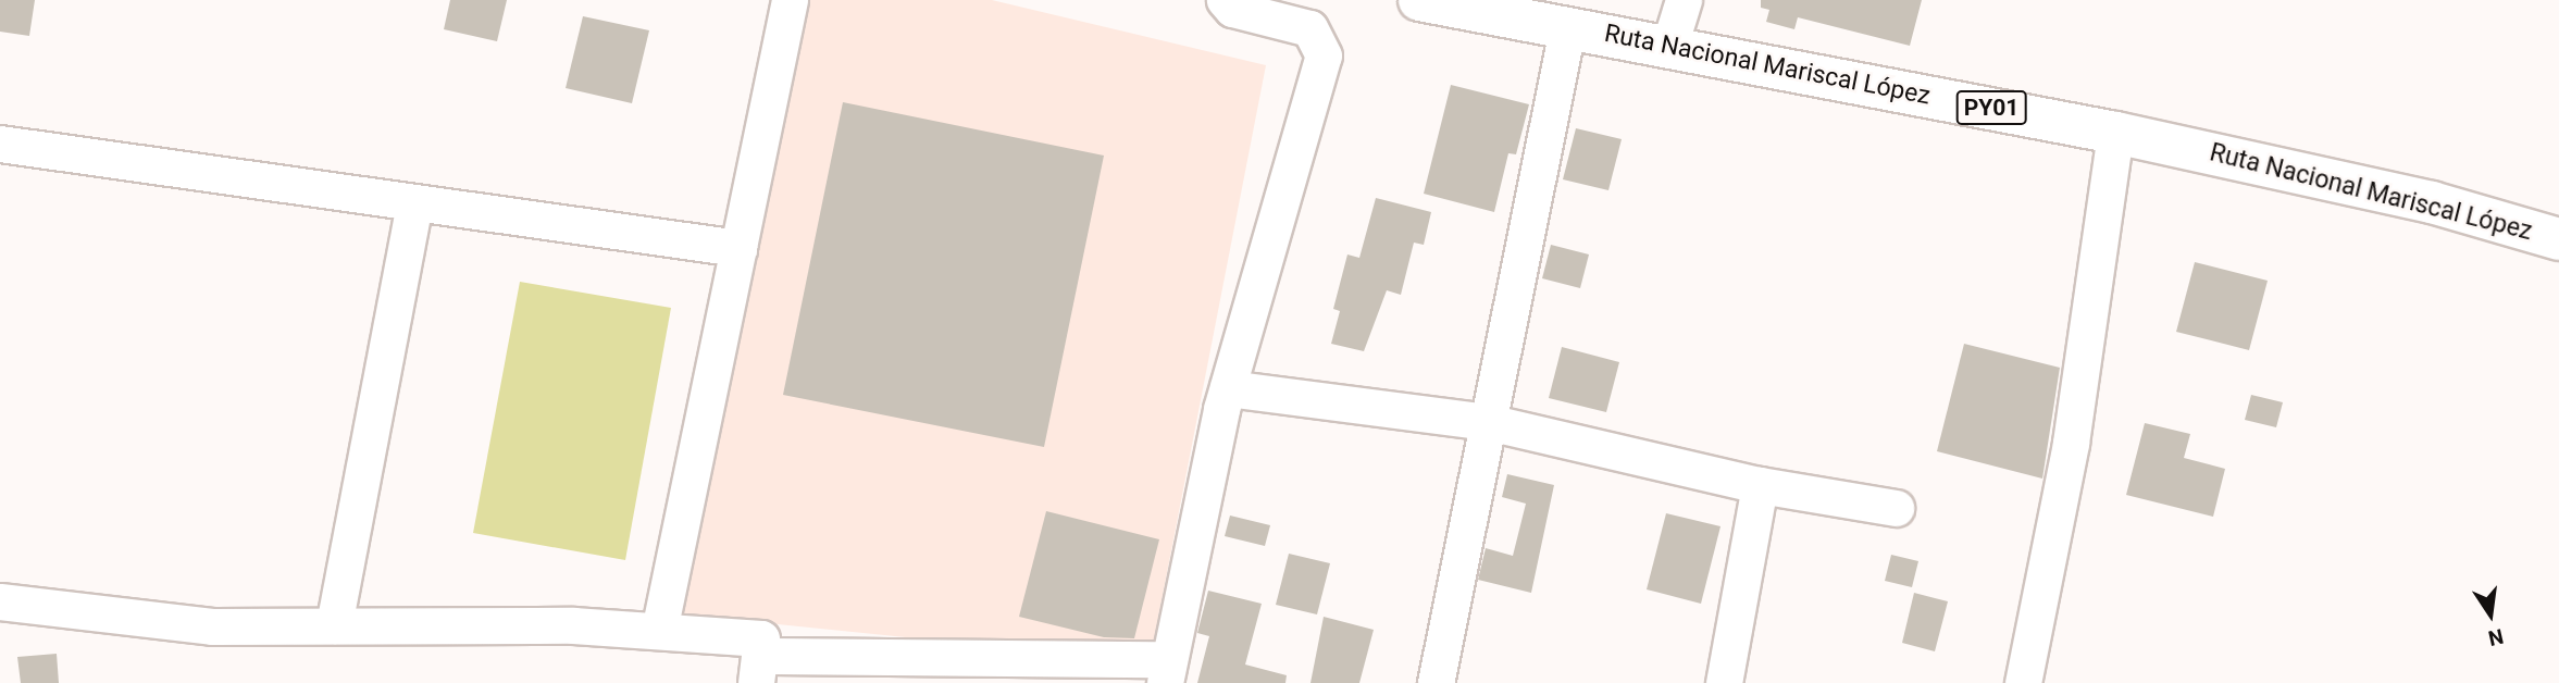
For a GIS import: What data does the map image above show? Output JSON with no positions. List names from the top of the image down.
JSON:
{
  "streets": {
    "highway": ["Ruta Nacional Mariscal López", "PY01"]
  },
  "north": "bottom"
}
